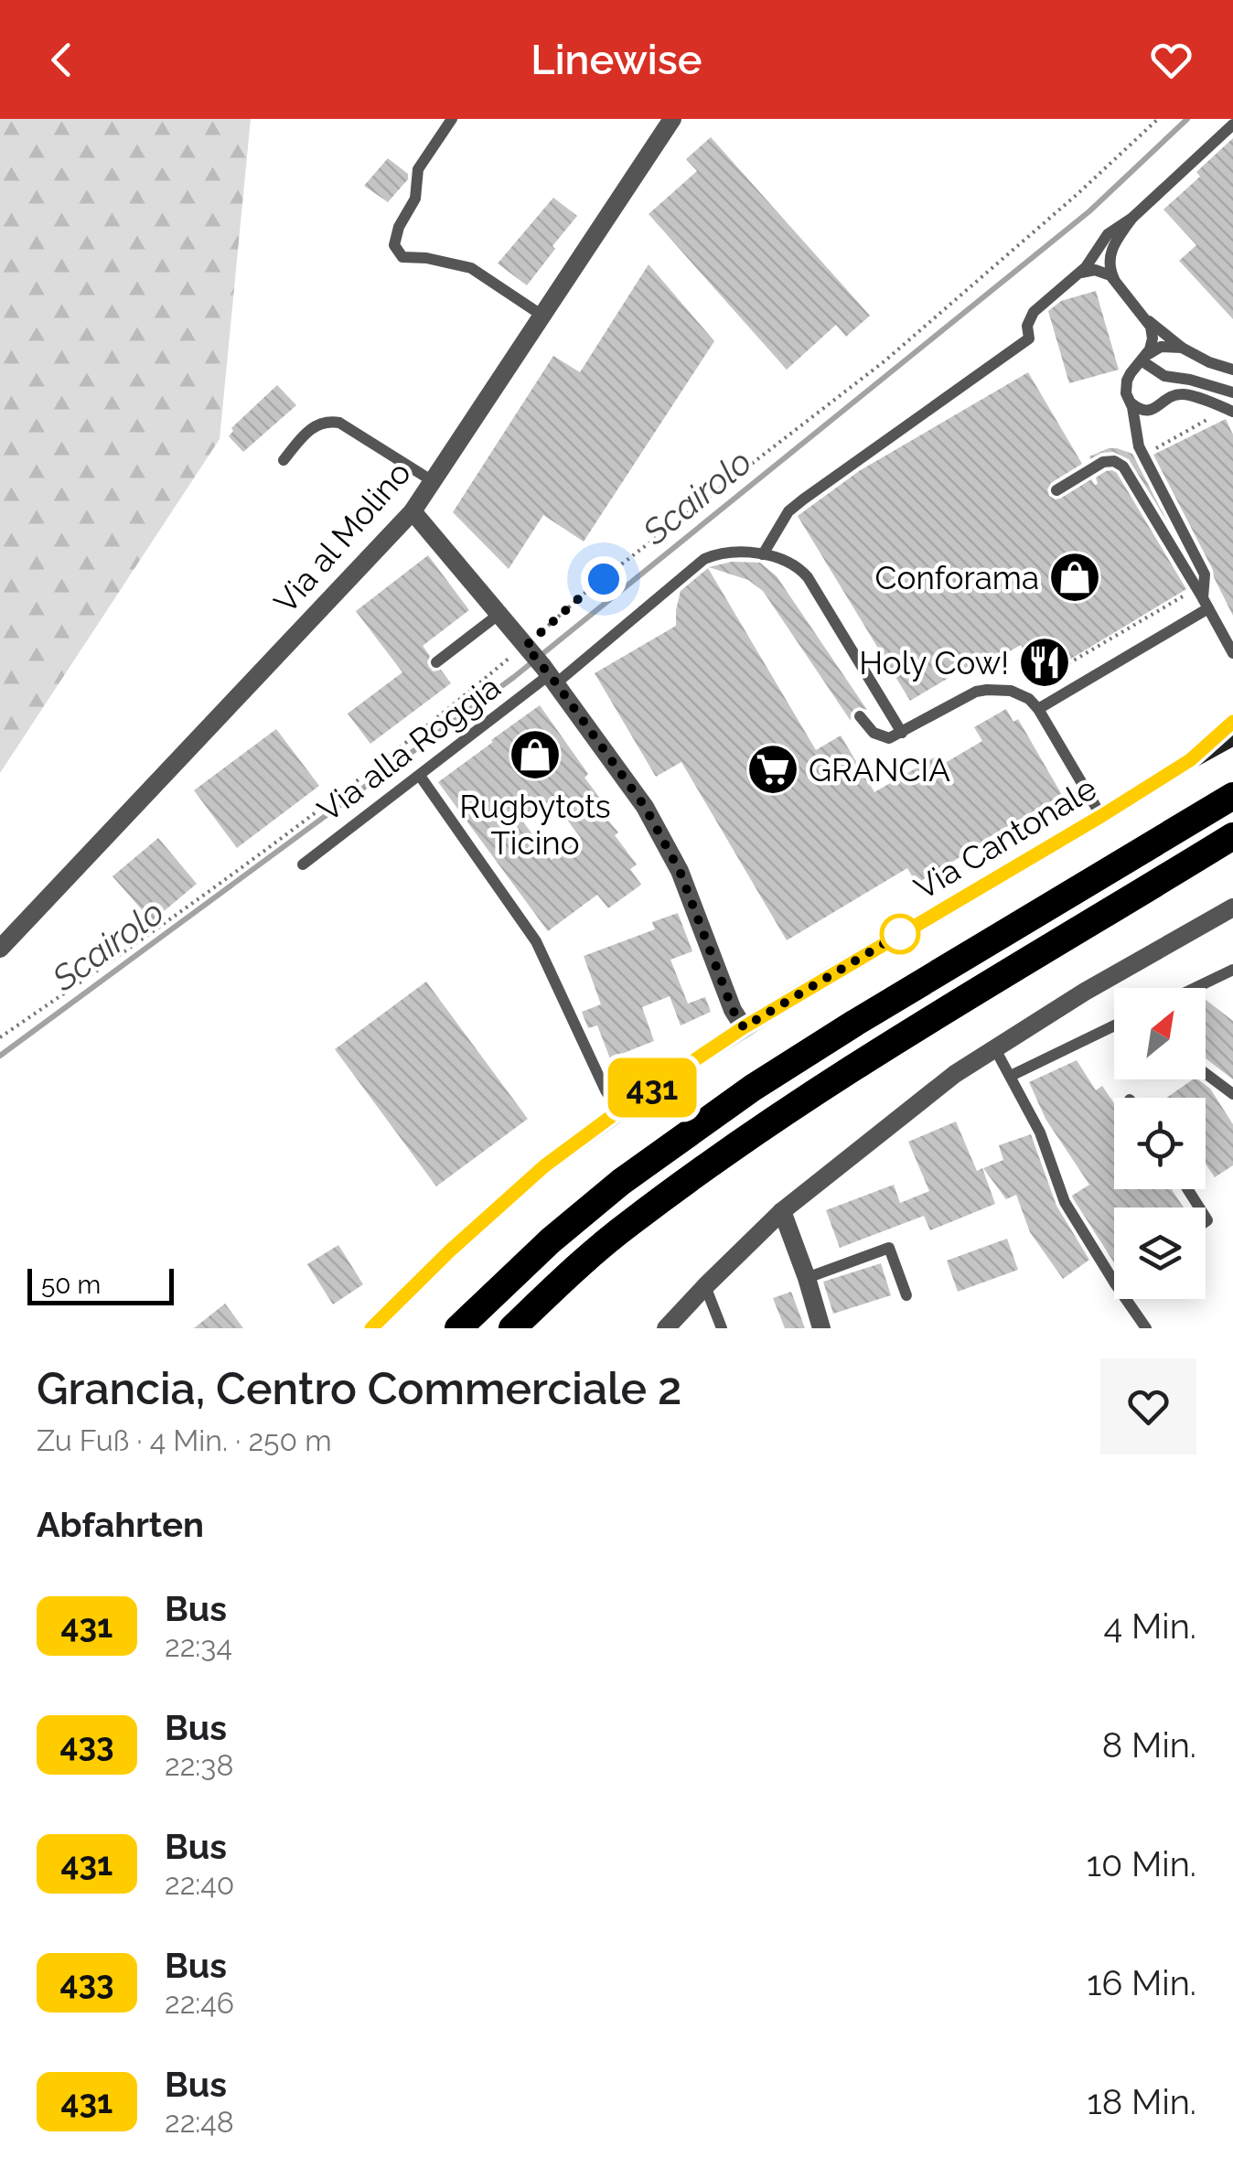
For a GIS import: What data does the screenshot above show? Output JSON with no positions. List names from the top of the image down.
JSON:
{
  "streets": {
    "main road": ["Via Cantonale"],
    "street": ["Via al Molino"],
    "lane": ["Via alla Roggia"]
  },
  "water": ["Scairolo"],
  "places": {
    "shop": ["Conforama", "Rugbytots Ticino"],
    "restaurant": ["Holy Cow!"],
    "supermarket": ["GRANCIA"]
  },
  "lines": ["bus line 431"],
  "scale_bar": "50 m",
  "north": "top right",
  "page": {
    "header": "Linewise",
    "on_map": "431",
    "scale": "50 m",
    "heading": [
      ["Grancia, Centro Commerciale 2", "Zu Fuß · 4 Min. · 250 m"],
      "Abfahrten"
    ],
    "list": [
      {
        "mark": "431",
        "name": "Bus",
        "note": "22:34",
        "value": "4 Min."
      },
      {
        "mark": "433",
        "name": "Bus",
        "note": "22:38",
        "value": "8 Min."
      },
      {
        "mark": "431",
        "name": "Bus",
        "note": "22:40",
        "value": "10 Min."
      },
      {
        "mark": "433",
        "name": "Bus",
        "note": "22:46",
        "value": "16 Min."
      },
      {
        "mark": "431",
        "name": "Bus",
        "note": "22:48",
        "value": "18 Min."
      }
    ]
  }
}
